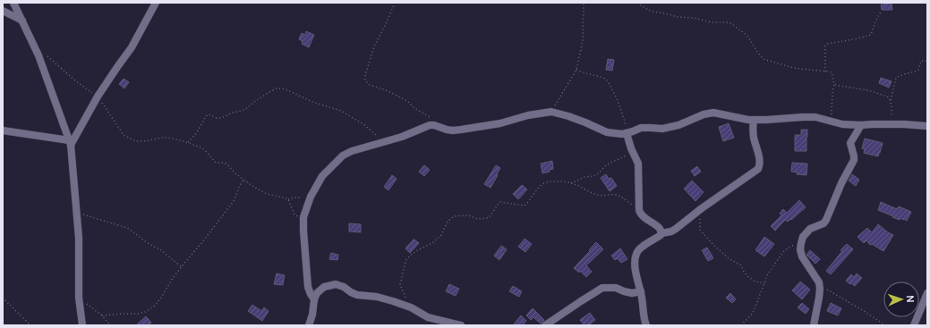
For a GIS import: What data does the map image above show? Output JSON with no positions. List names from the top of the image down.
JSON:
{
  "north": "right"
}
